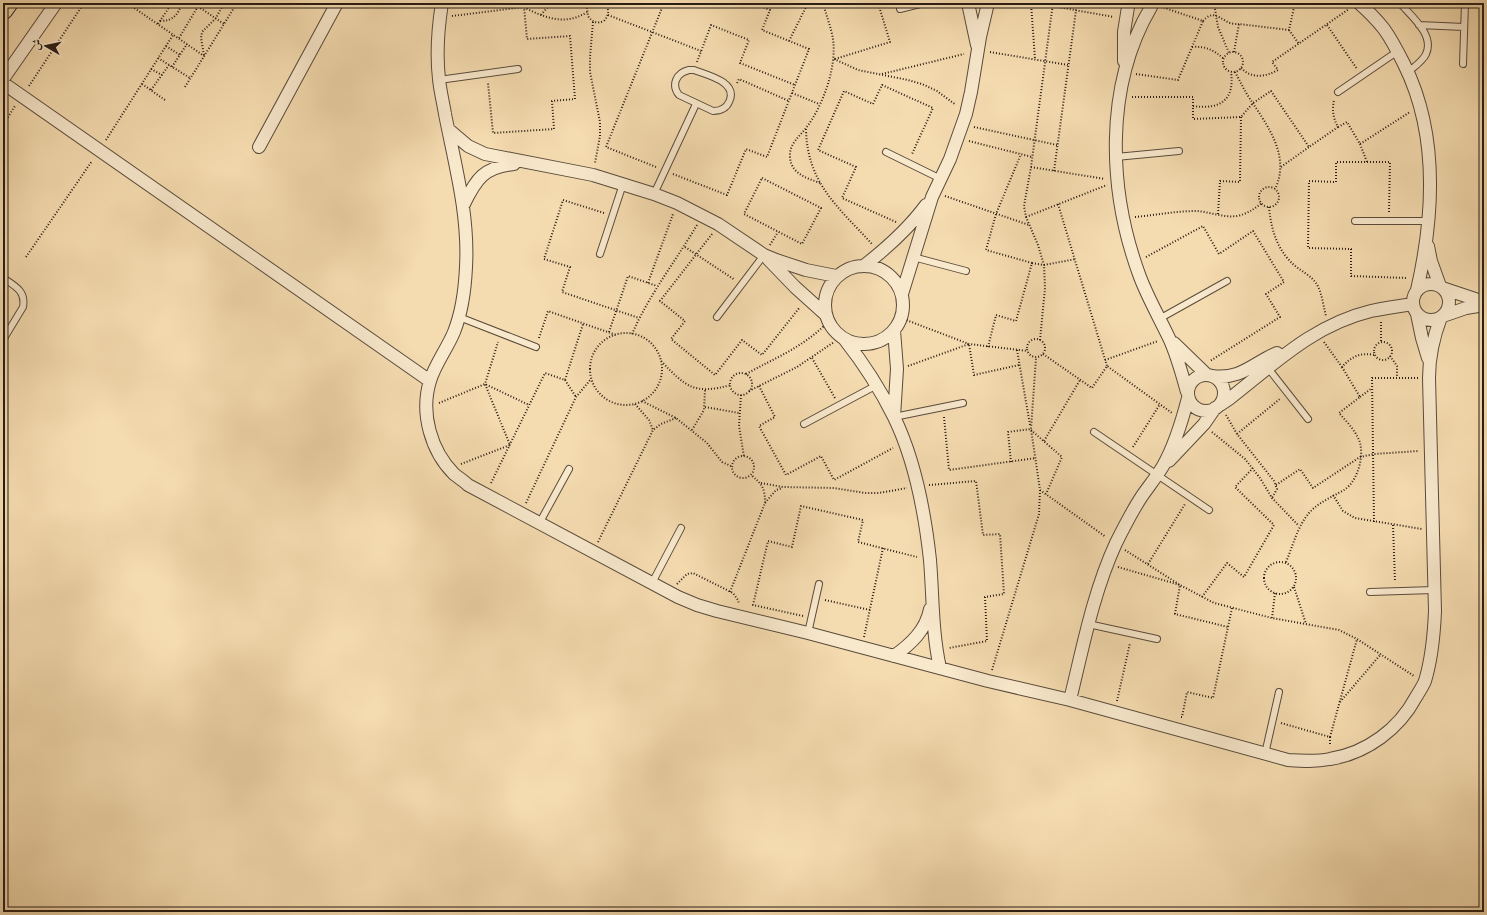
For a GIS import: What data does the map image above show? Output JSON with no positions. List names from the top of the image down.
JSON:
{
  "north": "left"
}
